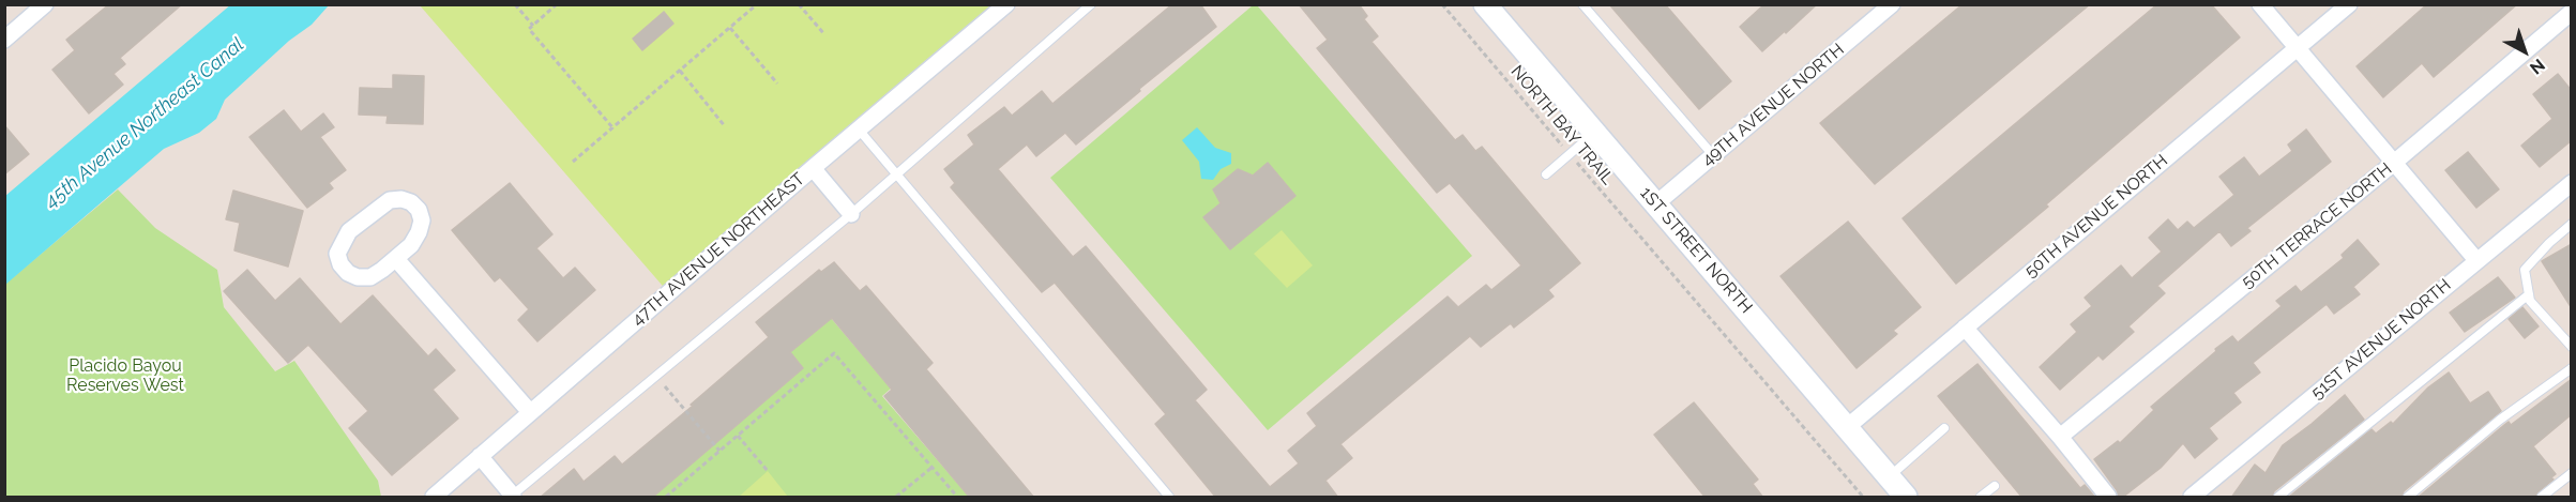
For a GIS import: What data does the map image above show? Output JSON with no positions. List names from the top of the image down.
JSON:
{
  "streets": {
    "street": [
      "49TH AVENUE NORTH",
      "50TH AVENUE NORTH",
      "50TH TERRACE NORTH",
      "47TH AVENUE NORTHEAST",
      "1ST STREET NORTH",
      "51ST AVENUE NORTH"
    ],
    "path": ["NORTH BAY TRAIL"]
  },
  "crossings": [
    ["49TH AVENUE NORTH", "1ST STREET NORTH"],
    ["50TH AVENUE NORTH", "1ST STREET NORTH"]
  ],
  "water": ["45th Avenue Northeast Canal"],
  "parks": ["Placido Bayou Reserves West"],
  "north": "bottom right"
}
